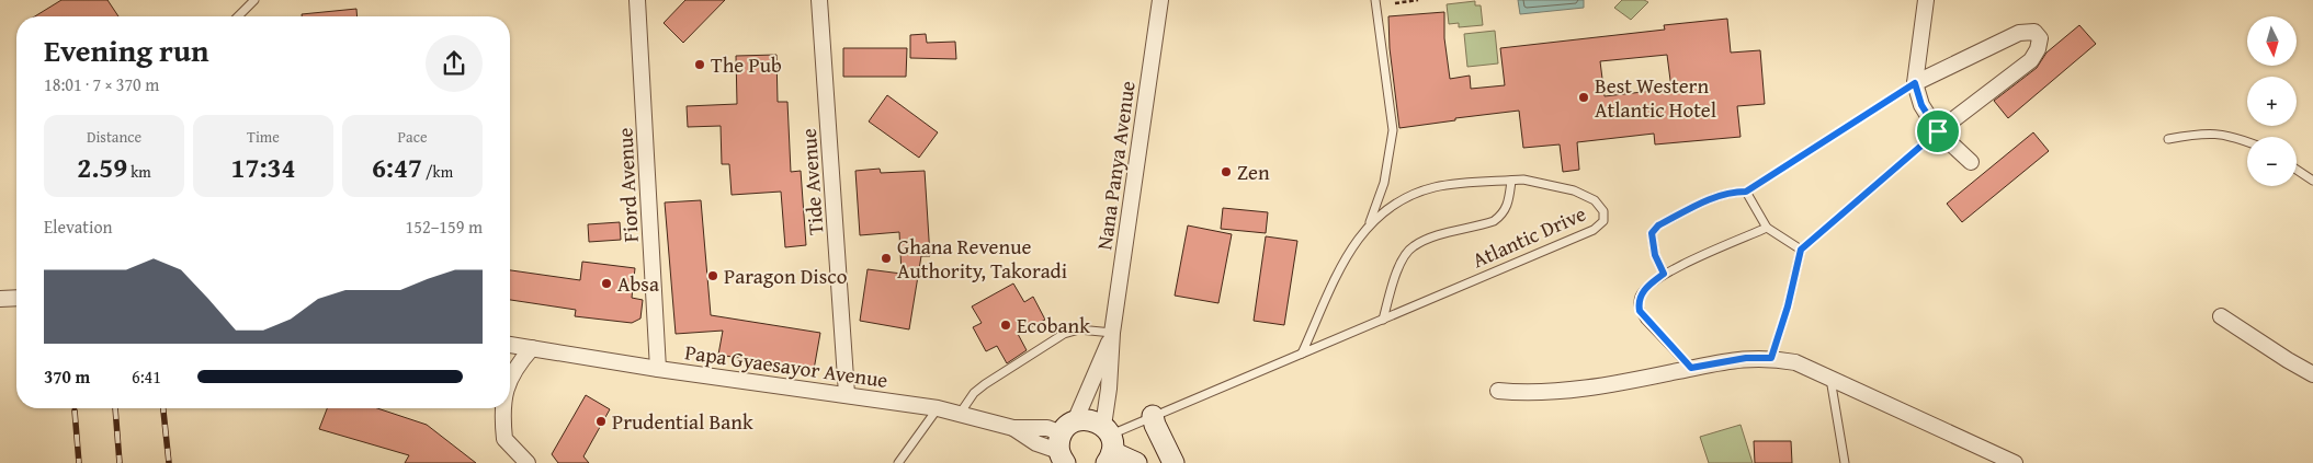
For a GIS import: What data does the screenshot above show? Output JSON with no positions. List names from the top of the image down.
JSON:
{
  "streets": {
    "street": [
      "Nana Panya Avenue",
      "Tide Avenue",
      "Fiord Avenue",
      "Papa Gyaesayor Avenue"
    ],
    "lane": ["Atlantic Drive"]
  },
  "crossings": [
    ["Nana Panya Avenue", "Atlantic Drive"],
    ["Nana Panya Avenue", "Papa Gyaesayor Avenue"],
    ["Tide Avenue", "Papa Gyaesayor Avenue"],
    ["Fiord Avenue", "Papa Gyaesayor Avenue"]
  ],
  "places": [
    "The Pub",
    "Best Western Atlantic Hotel",
    "Zen",
    "Ghana Revenue Authority, Takoradi",
    "Paragon Disco",
    "Absa",
    "Ecobank",
    "Prudential Bank"
  ],
  "north": "bottom",
  "page": {
    "map_buttons": ["+", "−"],
    "heading": ["Evening run", "18:01 · 7 × 370 m"],
    "stats": [
      ["Distance", "2.59 km"],
      ["Time", "17:34"],
      ["Pace", "6:47 /km"]
    ],
    "chart": ["Elevation", "152–159 m"],
    "list": [
      {
        "name": "370 m",
        "note": "6:41"
      }
    ]
  }
}
